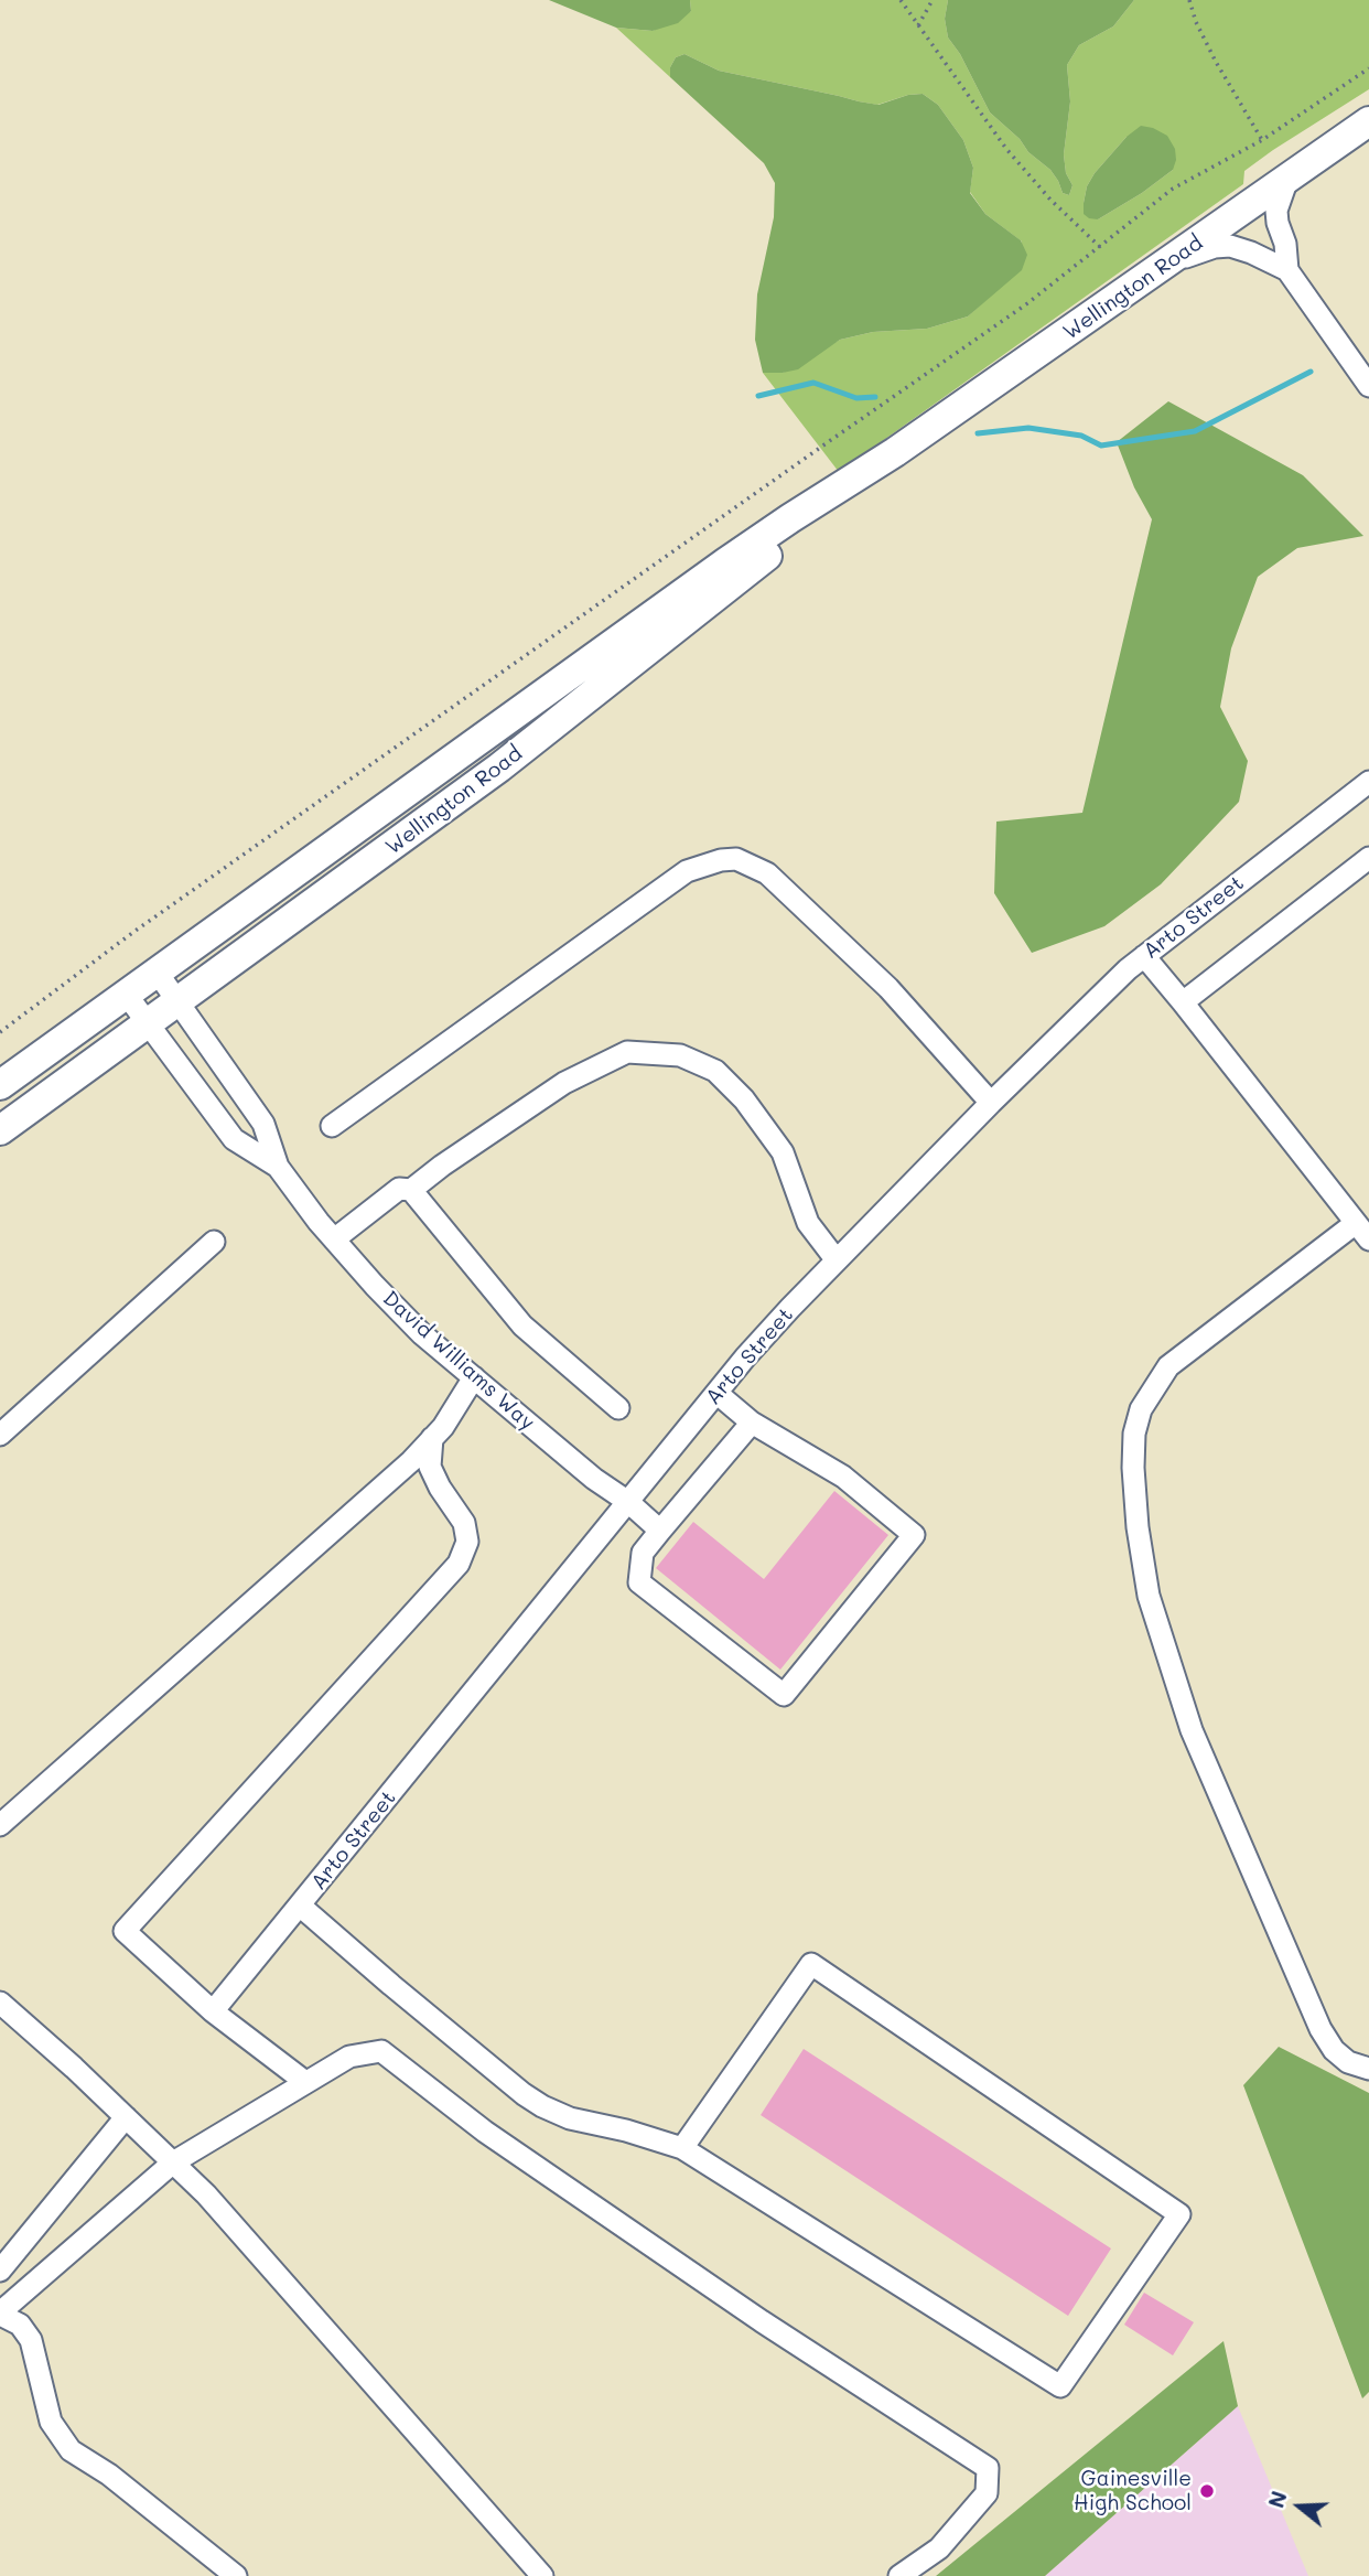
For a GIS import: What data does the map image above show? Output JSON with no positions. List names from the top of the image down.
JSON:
{
  "streets": {
    "main road": ["Wellington Road"],
    "street": ["Arto Street", "David Williams Way"]
  },
  "crossings": [
    ["Wellington Road", "David Williams Way"],
    ["Arto Street", "David Williams Way"]
  ],
  "places": ["Gainesville High School"],
  "north": "left"
}
